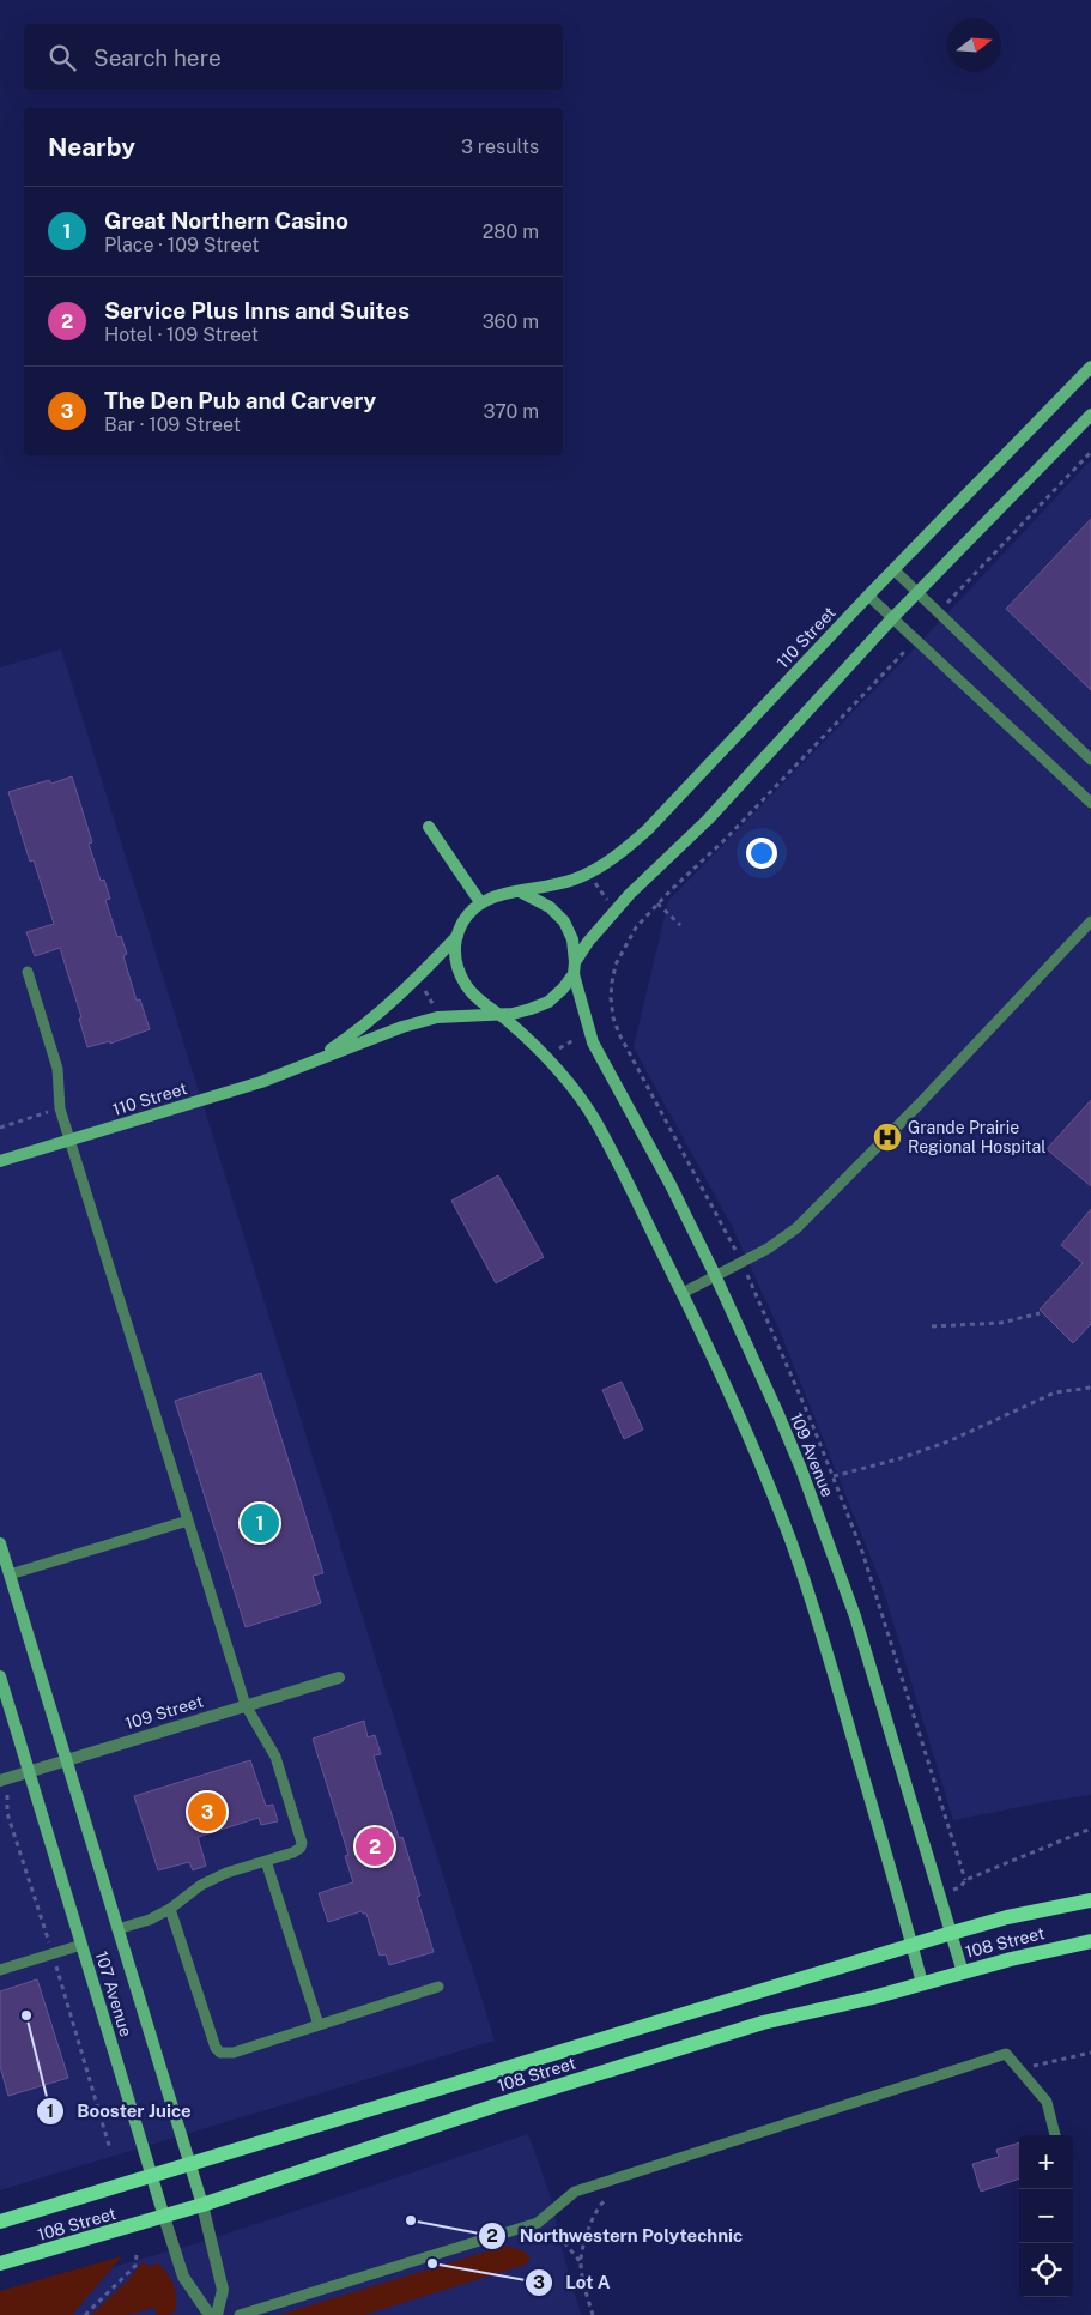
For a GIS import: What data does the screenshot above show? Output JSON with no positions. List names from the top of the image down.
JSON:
{
  "streets": {
    "main road": ["108 Street"],
    "street": [
      "110 Street",
      "109 Avenue",
      "109 Street",
      "107 Avenue"
    ]
  },
  "crossings": [
    ["110 Street", "109 Avenue"],
    ["109 Avenue", "108 Street"],
    ["109 Street", "107 Avenue"],
    ["108 Street", "107 Avenue"]
  ],
  "places": {
    "hospital": ["Grande Prairie Regional Hospital"],
    "other": ["Booster Juice", "Northwestern Polytechnic", "Lot A"]
  },
  "north": "right",
  "page": {
    "search": "Search here",
    "heading": ["Nearby", "3 results"],
    "list": [
      {
        "mark": "1",
        "name": "Great Northern Casino",
        "note": "Place · 109 Street",
        "value": "280 m"
      },
      {
        "mark": "2",
        "name": "Service Plus Inns and Suites",
        "note": "Hotel · 109 Street",
        "value": "360 m"
      },
      {
        "mark": "3",
        "name": "The Den Pub and Carvery",
        "note": "Bar · 109 Street",
        "value": "370 m"
      }
    ],
    "pins": ["1", "3", "2"],
    "map_buttons": ["+", "−"]
  }
}
